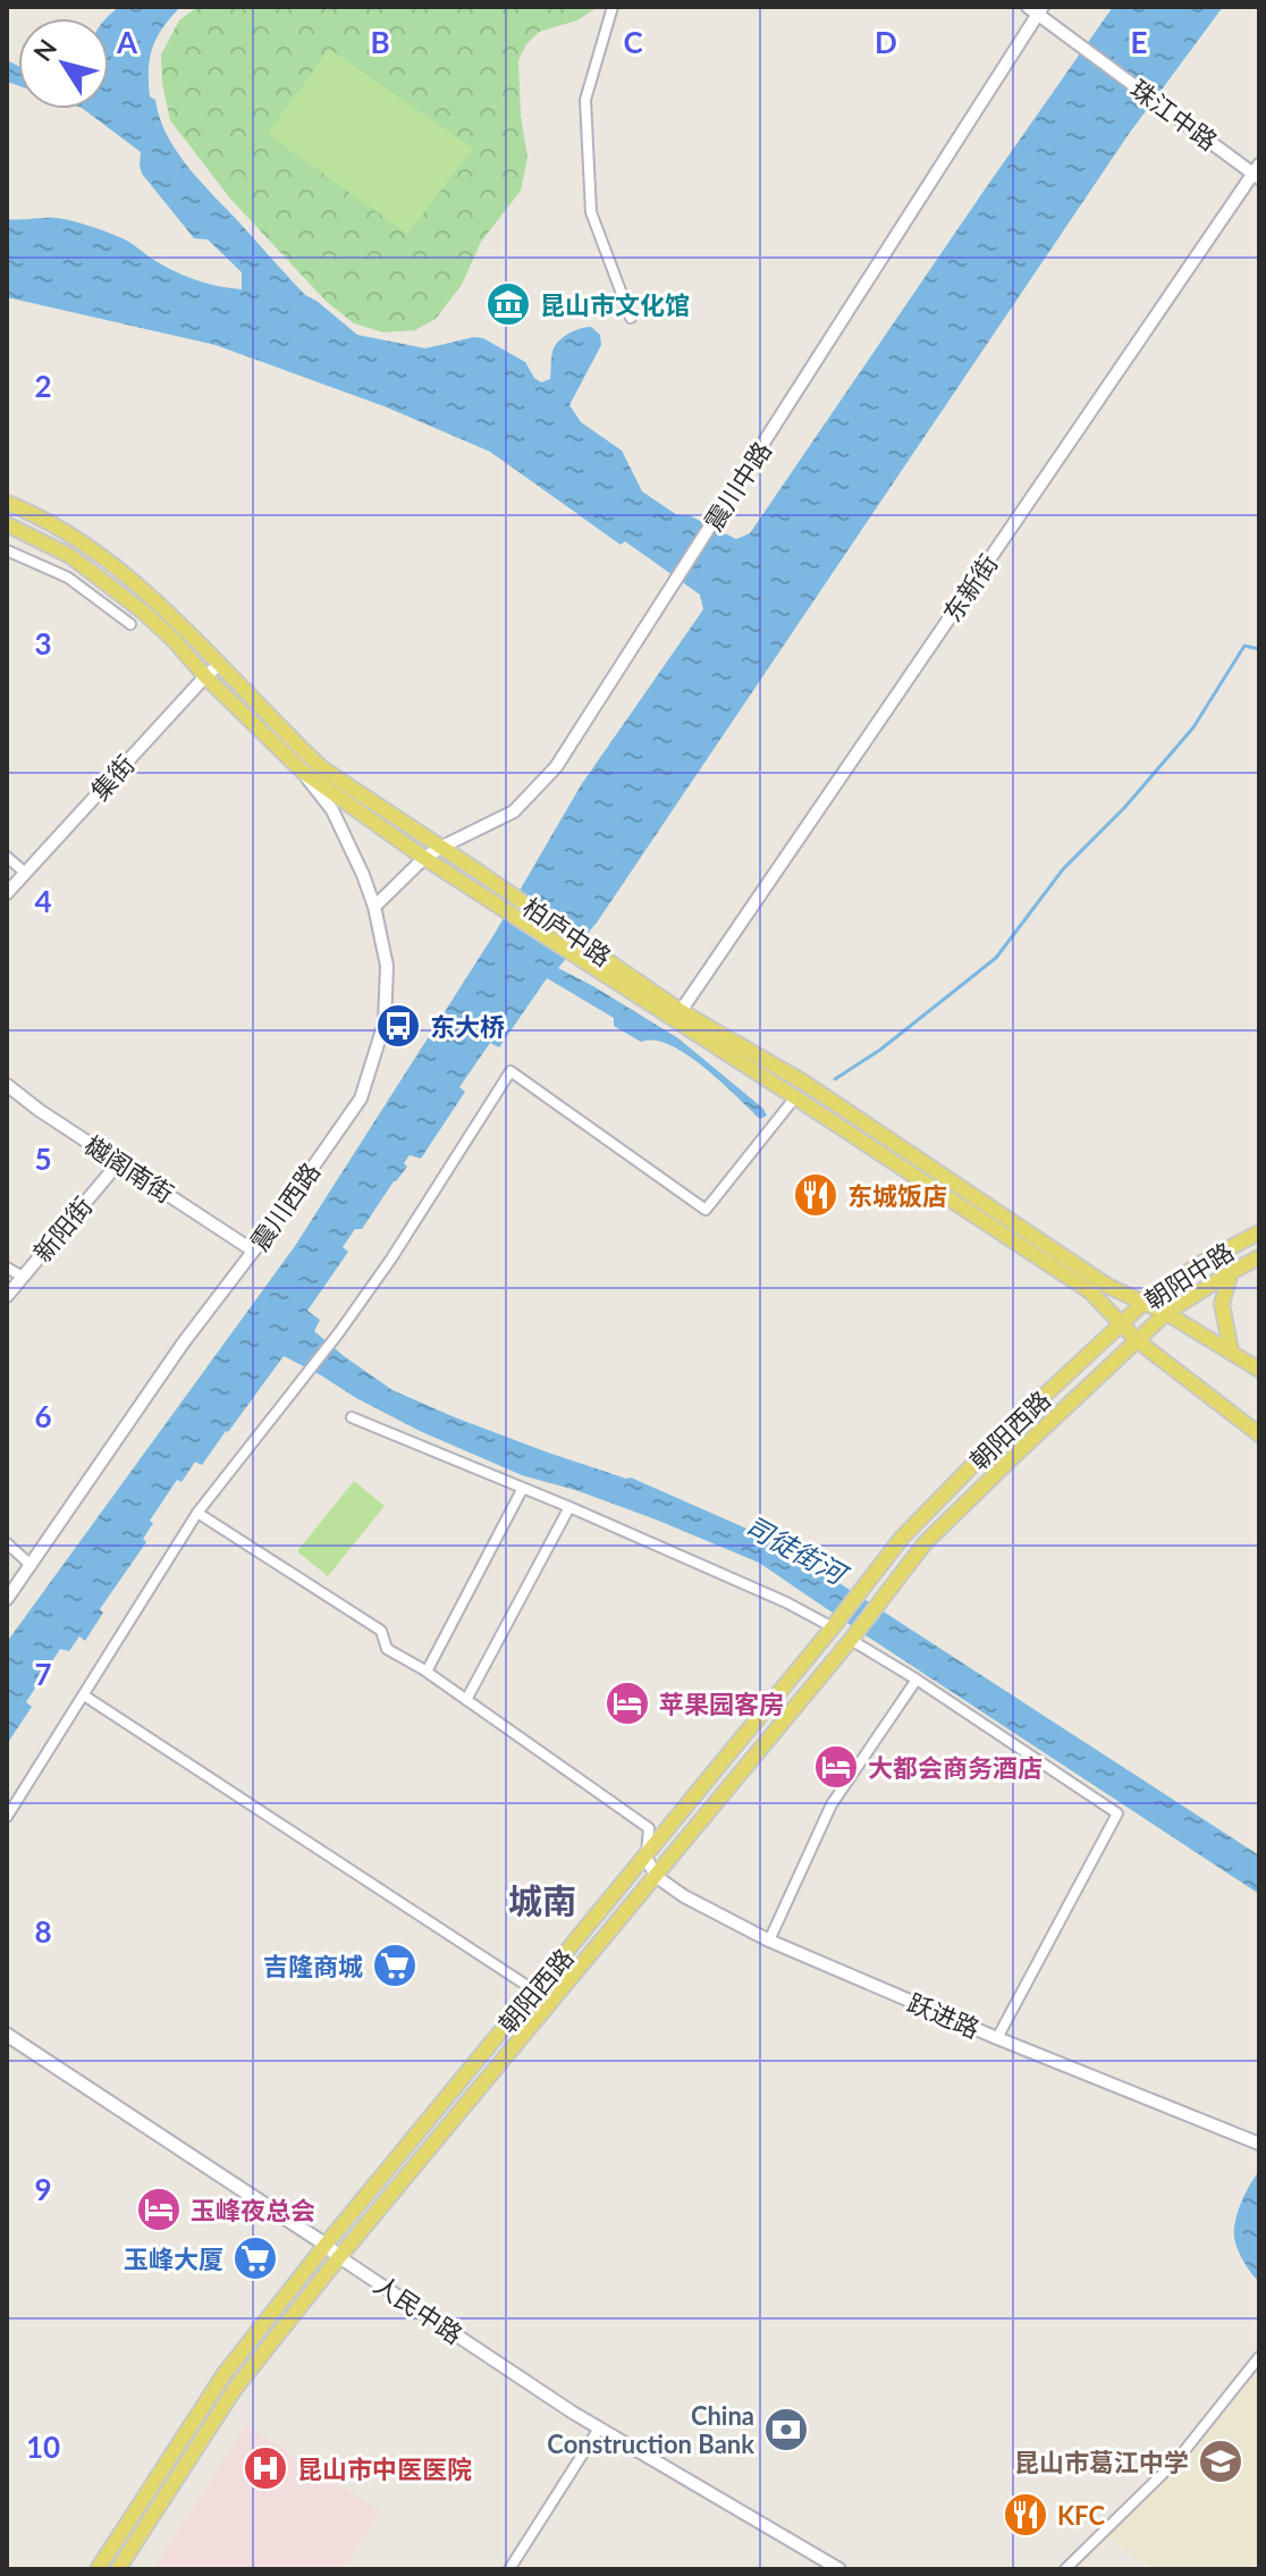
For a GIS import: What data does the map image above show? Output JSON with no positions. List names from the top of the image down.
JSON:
{
  "streets": {
    "main road": [
      "柏庐中路",
      "朝阳中路",
      "朝阳西路",
      "人民中路"
    ],
    "street": [
      "珠江中路",
      "震川中路",
      "东新街",
      "集街",
      "樾阁南街",
      "震川西路",
      "新阳街",
      "跃进路"
    ]
  },
  "crossings": [
    ["珠江中路", "震川中路"],
    ["珠江中路", "东新街"],
    ["震川中路", "柏庐中路"],
    ["震川中路", "震川西路"],
    ["东新街", "柏庐中路"],
    ["集街", "柏庐中路"],
    ["柏庐中路", "震川西路"],
    ["柏庐中路", "朝阳中路"],
    ["柏庐中路", "朝阳西路"],
    ["樾阁南街", "震川西路"],
    ["樾阁南街", "新阳街"],
    ["朝阳中路", "朝阳西路"],
    ["朝阳西路", "跃进路"],
    ["朝阳西路", "人民中路"]
  ],
  "districts": ["城南"],
  "water": ["司徒街河"],
  "places": {
    "museum": ["昆山市文化馆"],
    "bus stop": ["东大桥"],
    "restaurant": ["东城饭店", "KFC"],
    "hotel": ["苹果园客房", "大都会商务酒店", "玉峰夜总会"],
    "supermarket": ["吉隆商城", "玉峰大厦"],
    "bank": ["China Construction Bank"],
    "school or university": ["昆山市葛江中学"],
    "hospital": ["昆山市中医医院"]
  },
  "north": "top left",
  "grid": {
    "columns": [
      "A",
      "B",
      "C",
      "D",
      "E"
    ],
    "rows": [
      "2",
      "3",
      "4",
      "5",
      "6",
      "7",
      "8",
      "9",
      "10"
    ]
  }
}
